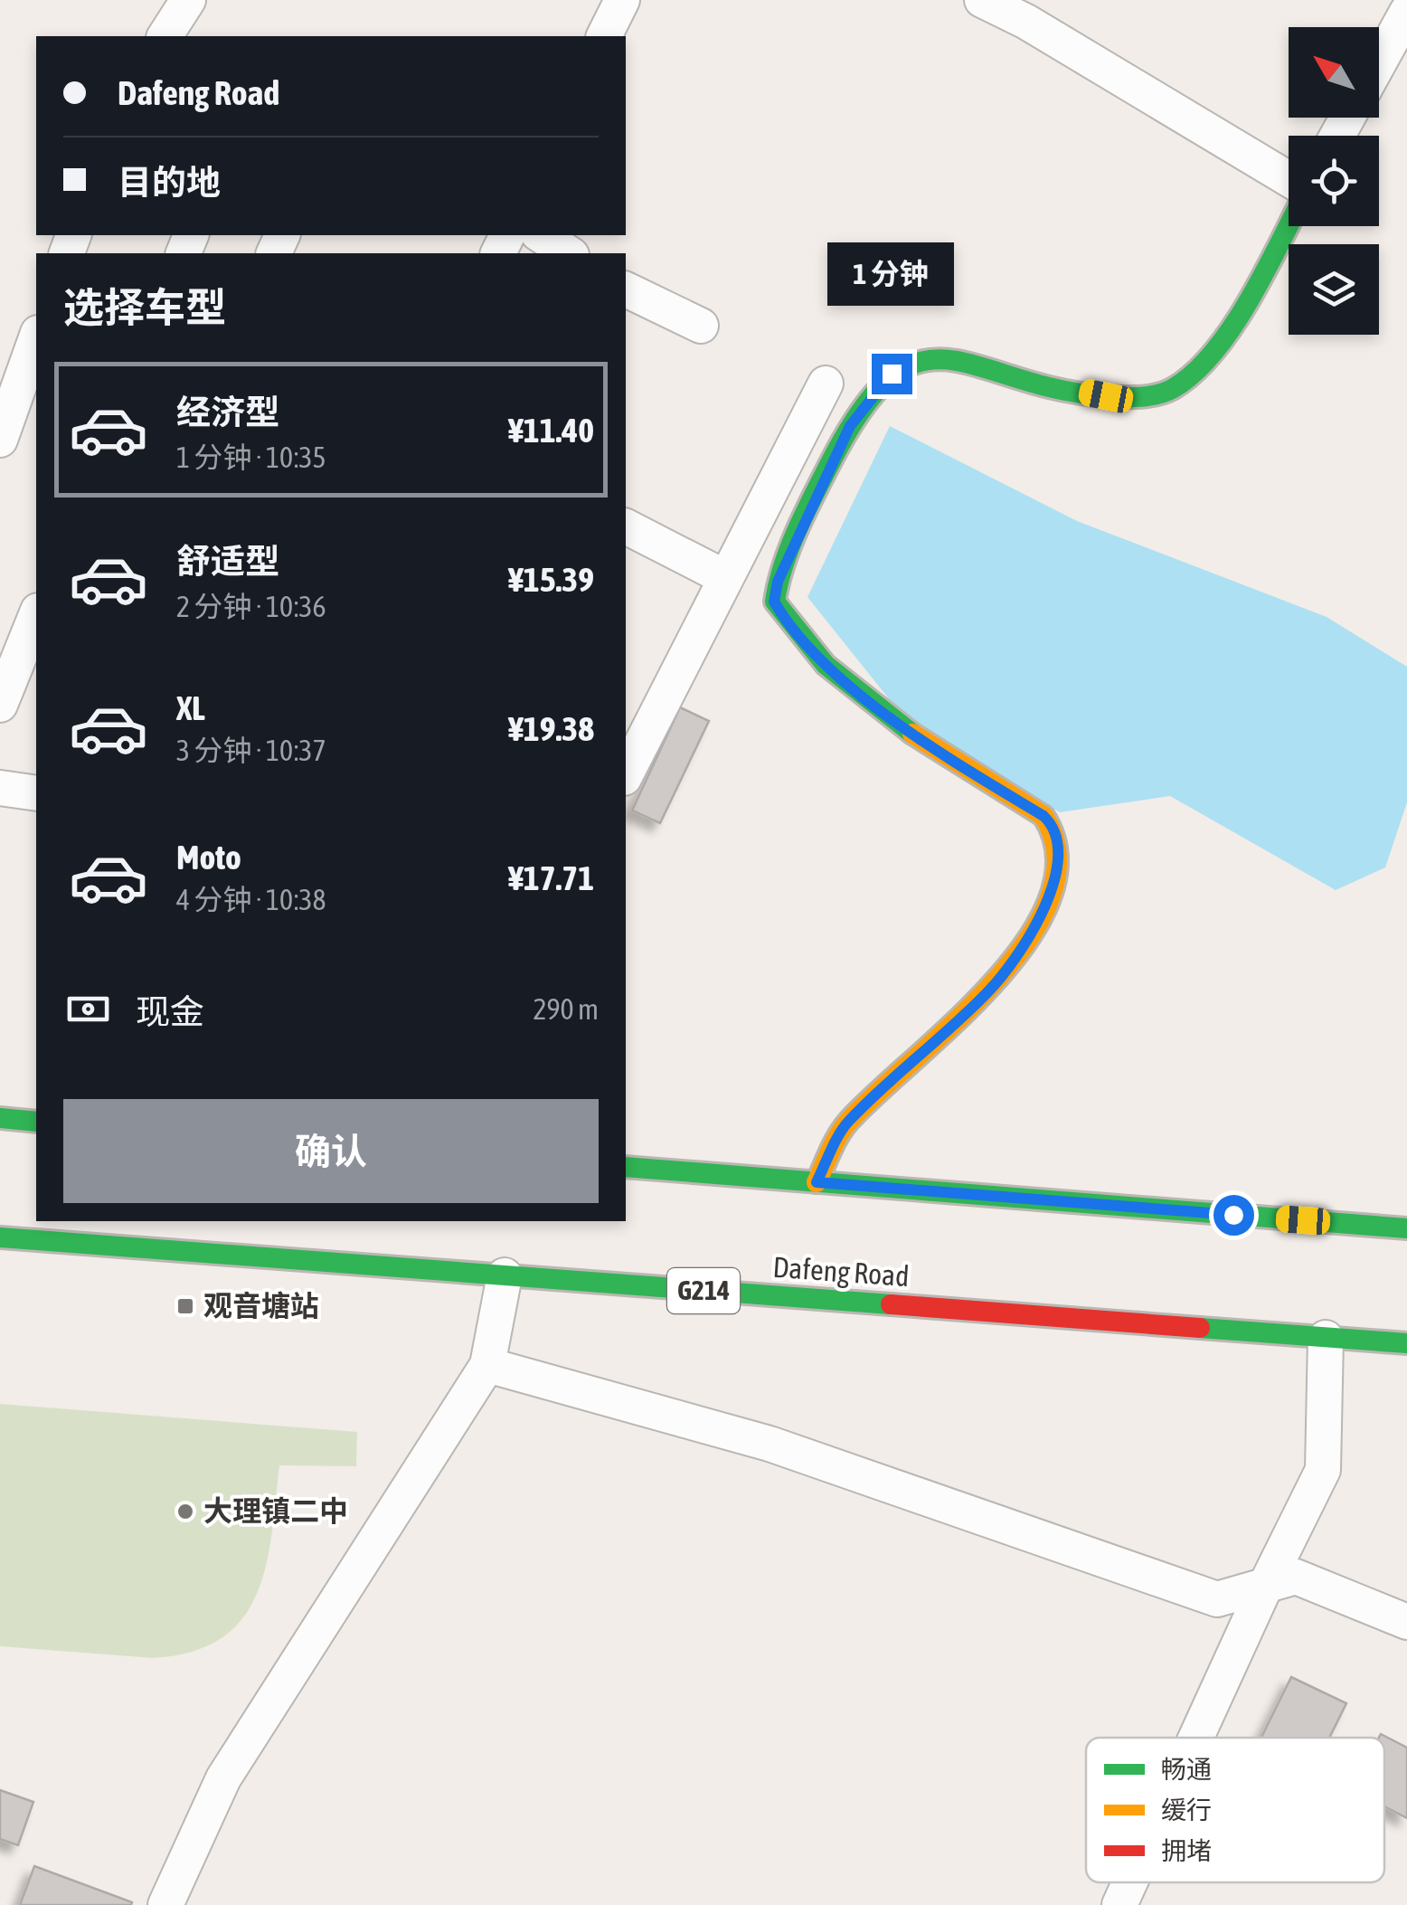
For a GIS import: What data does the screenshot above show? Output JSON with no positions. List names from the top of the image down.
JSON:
{
  "streets": {
    "main road": ["Dafeng Road", "G214"]
  },
  "places": {
    "transit": ["观音塘站"],
    "other": ["大理镇二中"]
  },
  "legend": ["畅通", "缓行", "拥堵"],
  "north": "top left",
  "page": {
    "banner": ["Dafeng Road", "目的地"],
    "bubble": "1 分钟",
    "heading": "选择车型",
    "list": [
      {
        "name": "经济型",
        "note": "1 分钟 · 10:35",
        "value": "¥11.40"
      },
      {
        "name": "舒适型",
        "note": "2 分钟 · 10:36",
        "value": "¥15.39"
      },
      {
        "name": "XL",
        "note": "3 分钟 · 10:37",
        "value": "¥19.38"
      },
      {
        "name": "Moto",
        "note": "4 分钟 · 10:38",
        "value": "¥17.71"
      }
    ],
    "pay": ["现金", "290 m"],
    "buttons": "确认"
  }
}
